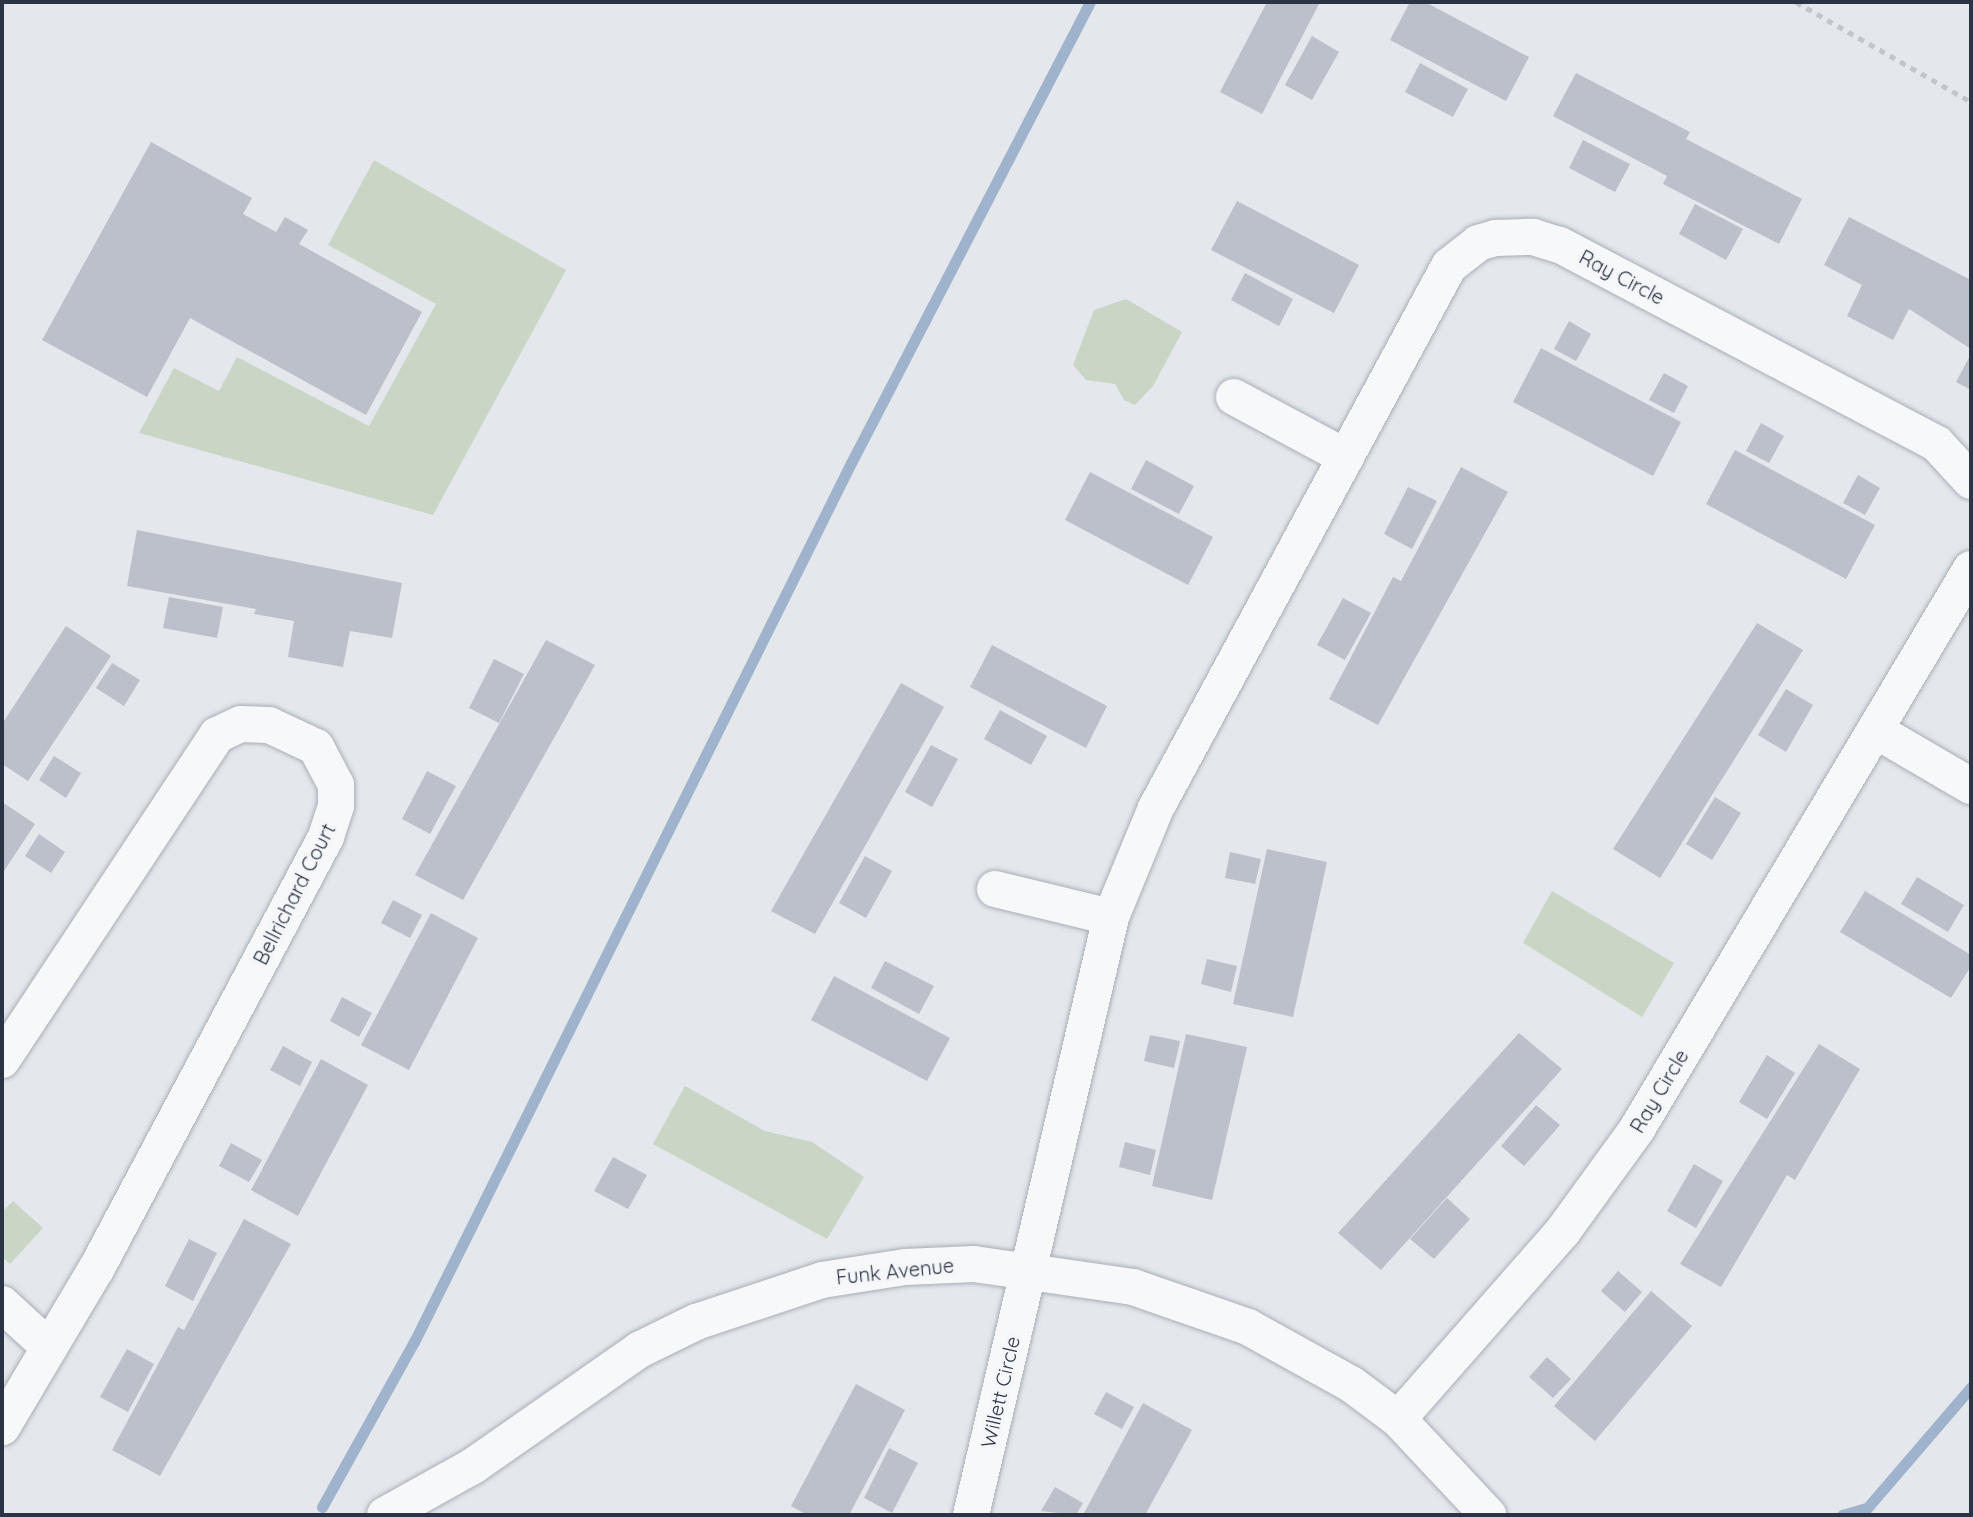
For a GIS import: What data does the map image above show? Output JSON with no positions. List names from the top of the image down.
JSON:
{
  "streets": {
    "street": [
      "Ray Circle",
      "Bellrichard Court",
      "Funk Avenue",
      "Willett Circle"
    ]
  },
  "crossings": [
    ["Ray Circle", "Funk Avenue"],
    ["Ray Circle", "Willett Circle"],
    ["Funk Avenue", "Willett Circle"]
  ]
}
